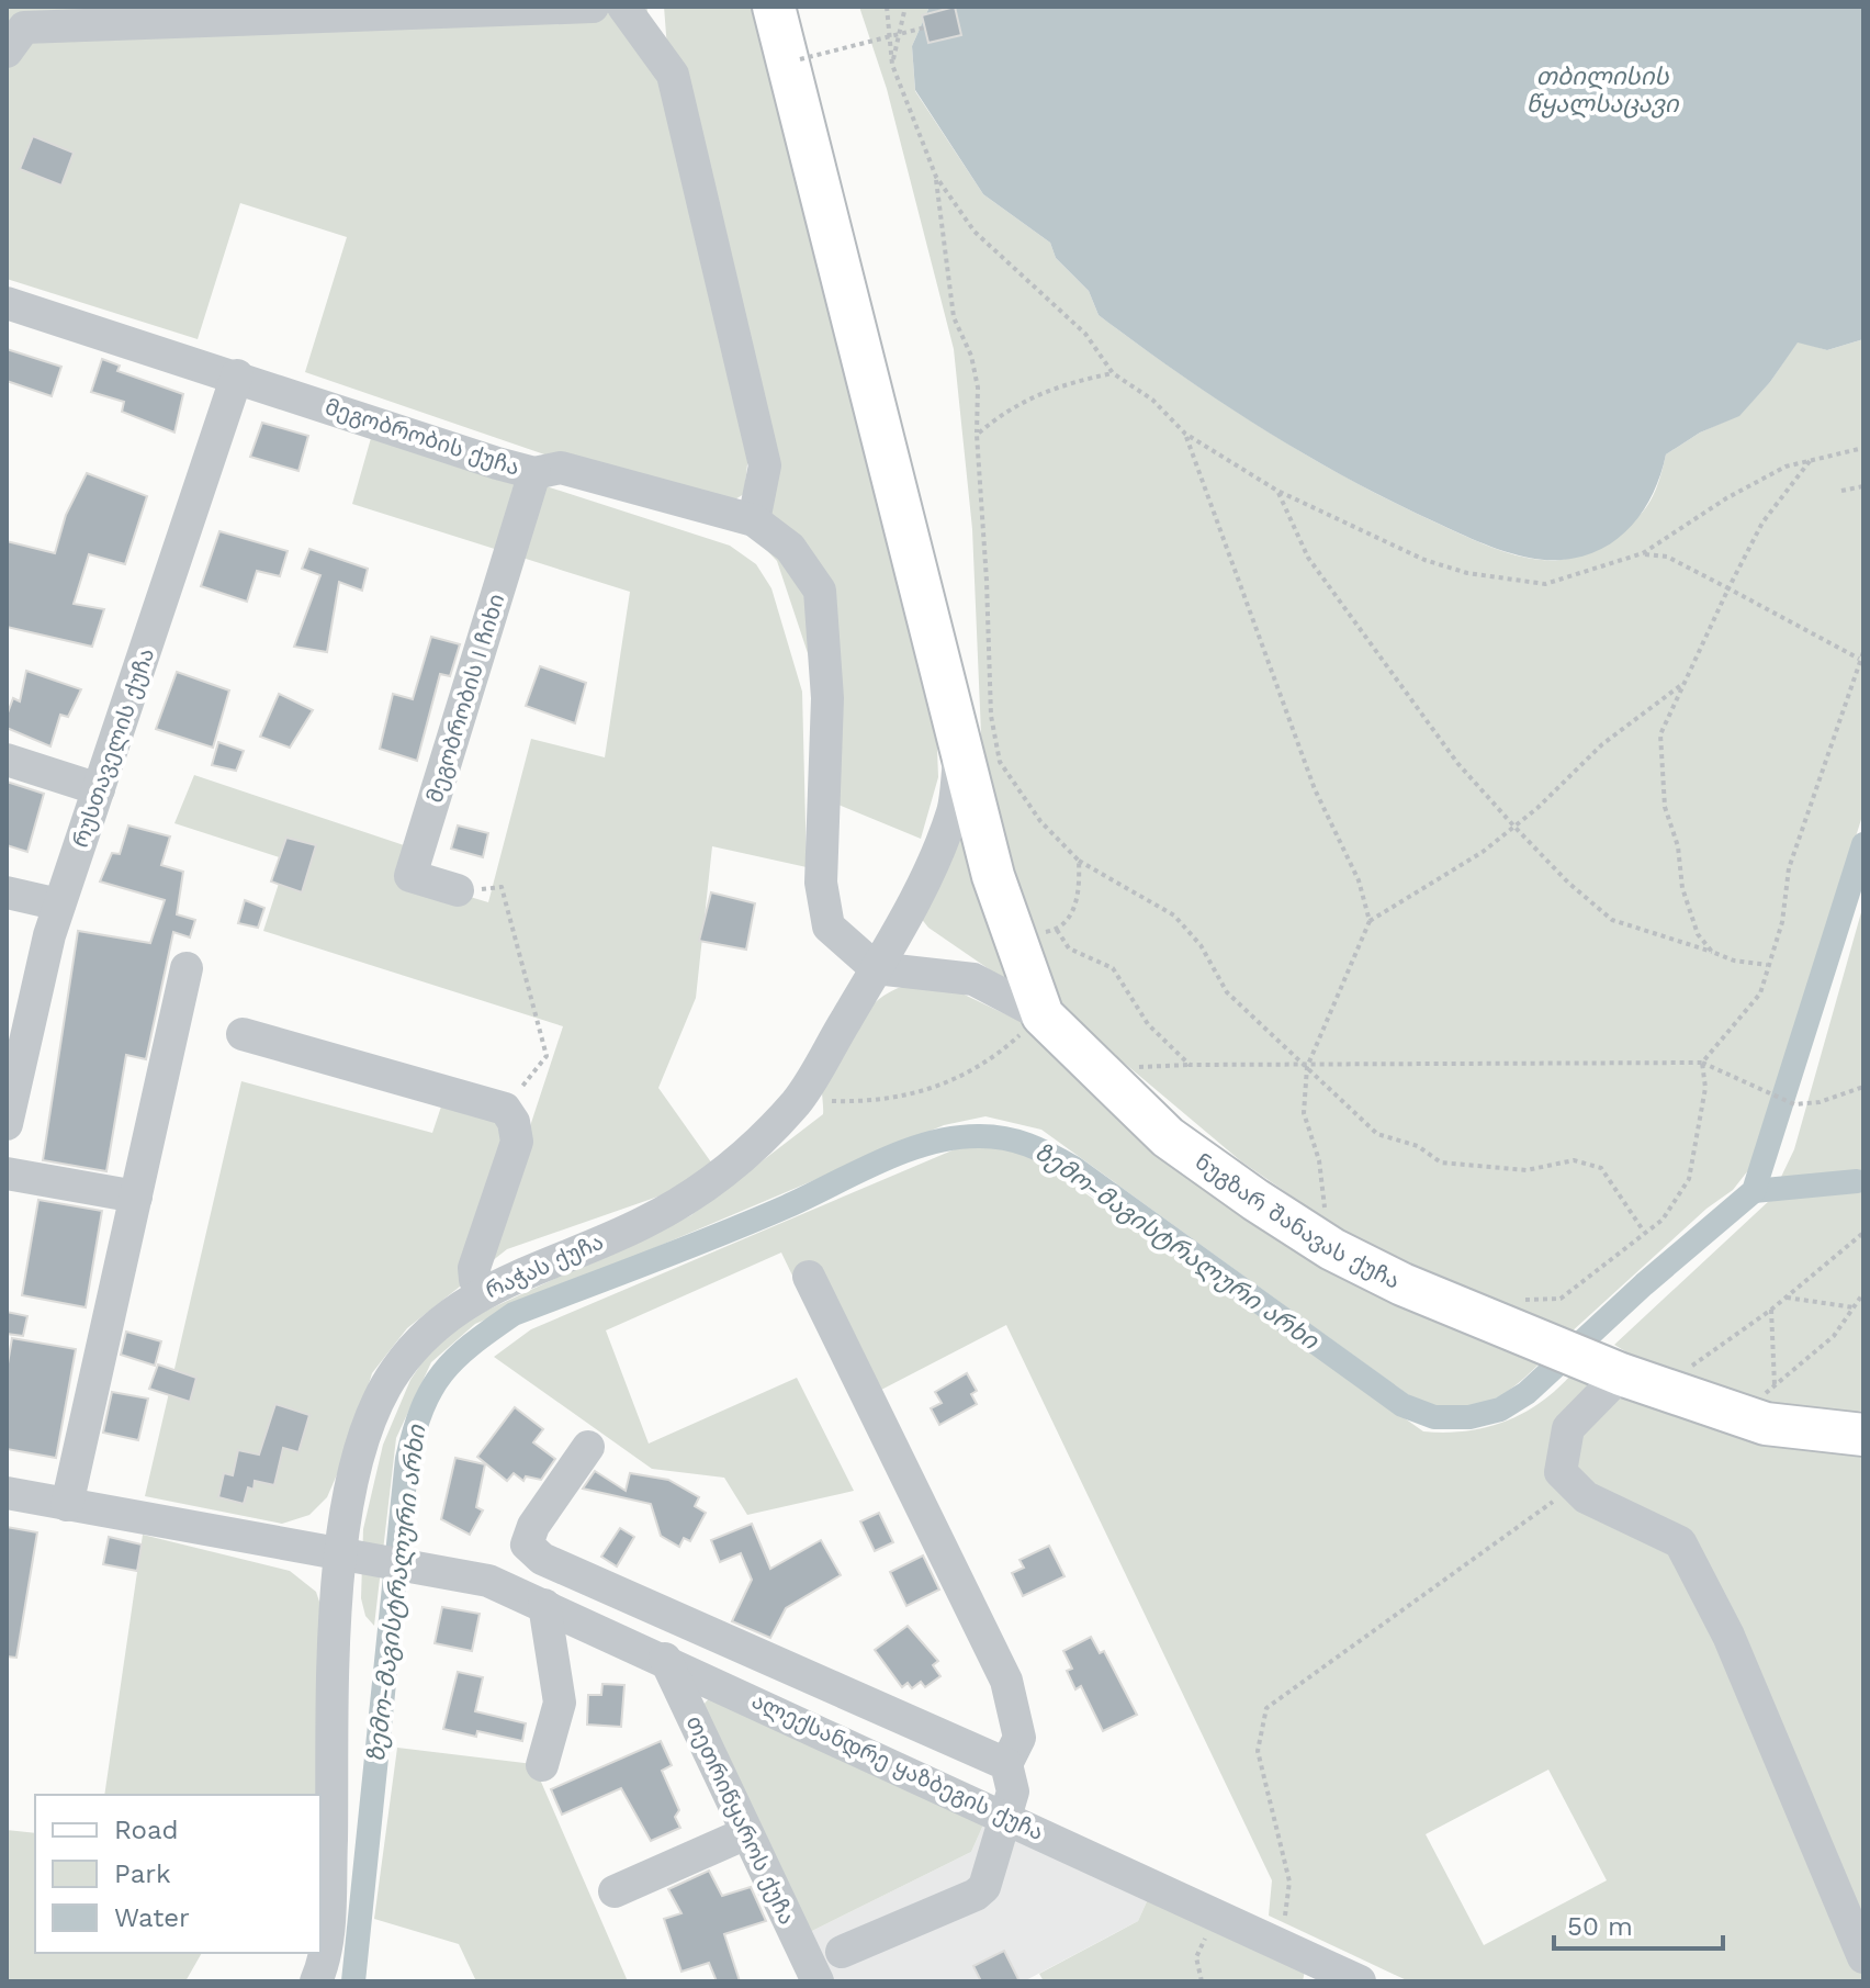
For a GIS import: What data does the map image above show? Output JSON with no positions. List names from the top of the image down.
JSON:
{
  "streets": {
    "main road": ["ნუგზარ შანავას ქუჩა"],
    "street": [
      "მეგობრობის ქუჩა",
      "მეგობრობის I ჩიხი",
      "რუსთაველის ქუჩა",
      "რაჭას ქუჩა",
      "ალექსანდრე ყაზბეგის ქუჩა",
      "თეთრიწყაროს ქუჩა"
    ]
  },
  "crossings": [
    ["მეგობრობის ქუჩა", "მეგობრობის I ჩიხი"],
    ["მეგობრობის ქუჩა", "რუსთაველის ქუჩა"],
    ["მეგობრობის ქუჩა", "რაჭას ქუჩა"],
    ["ნუგზარ შანავას ქუჩა", "რაჭას ქუჩა"],
    ["რაჭას ქუჩა", "ალექსანდრე ყაზბეგის ქუჩა"],
    ["ალექსანდრე ყაზბეგის ქუჩა", "თეთრიწყაროს ქუჩა"]
  ],
  "water": ["თბილისის წყალსაცავი", "ზემო-მაგისტრალური არხი"],
  "legend": ["Road", "Park", "Water"],
  "scale_bar": "50 m"
}
